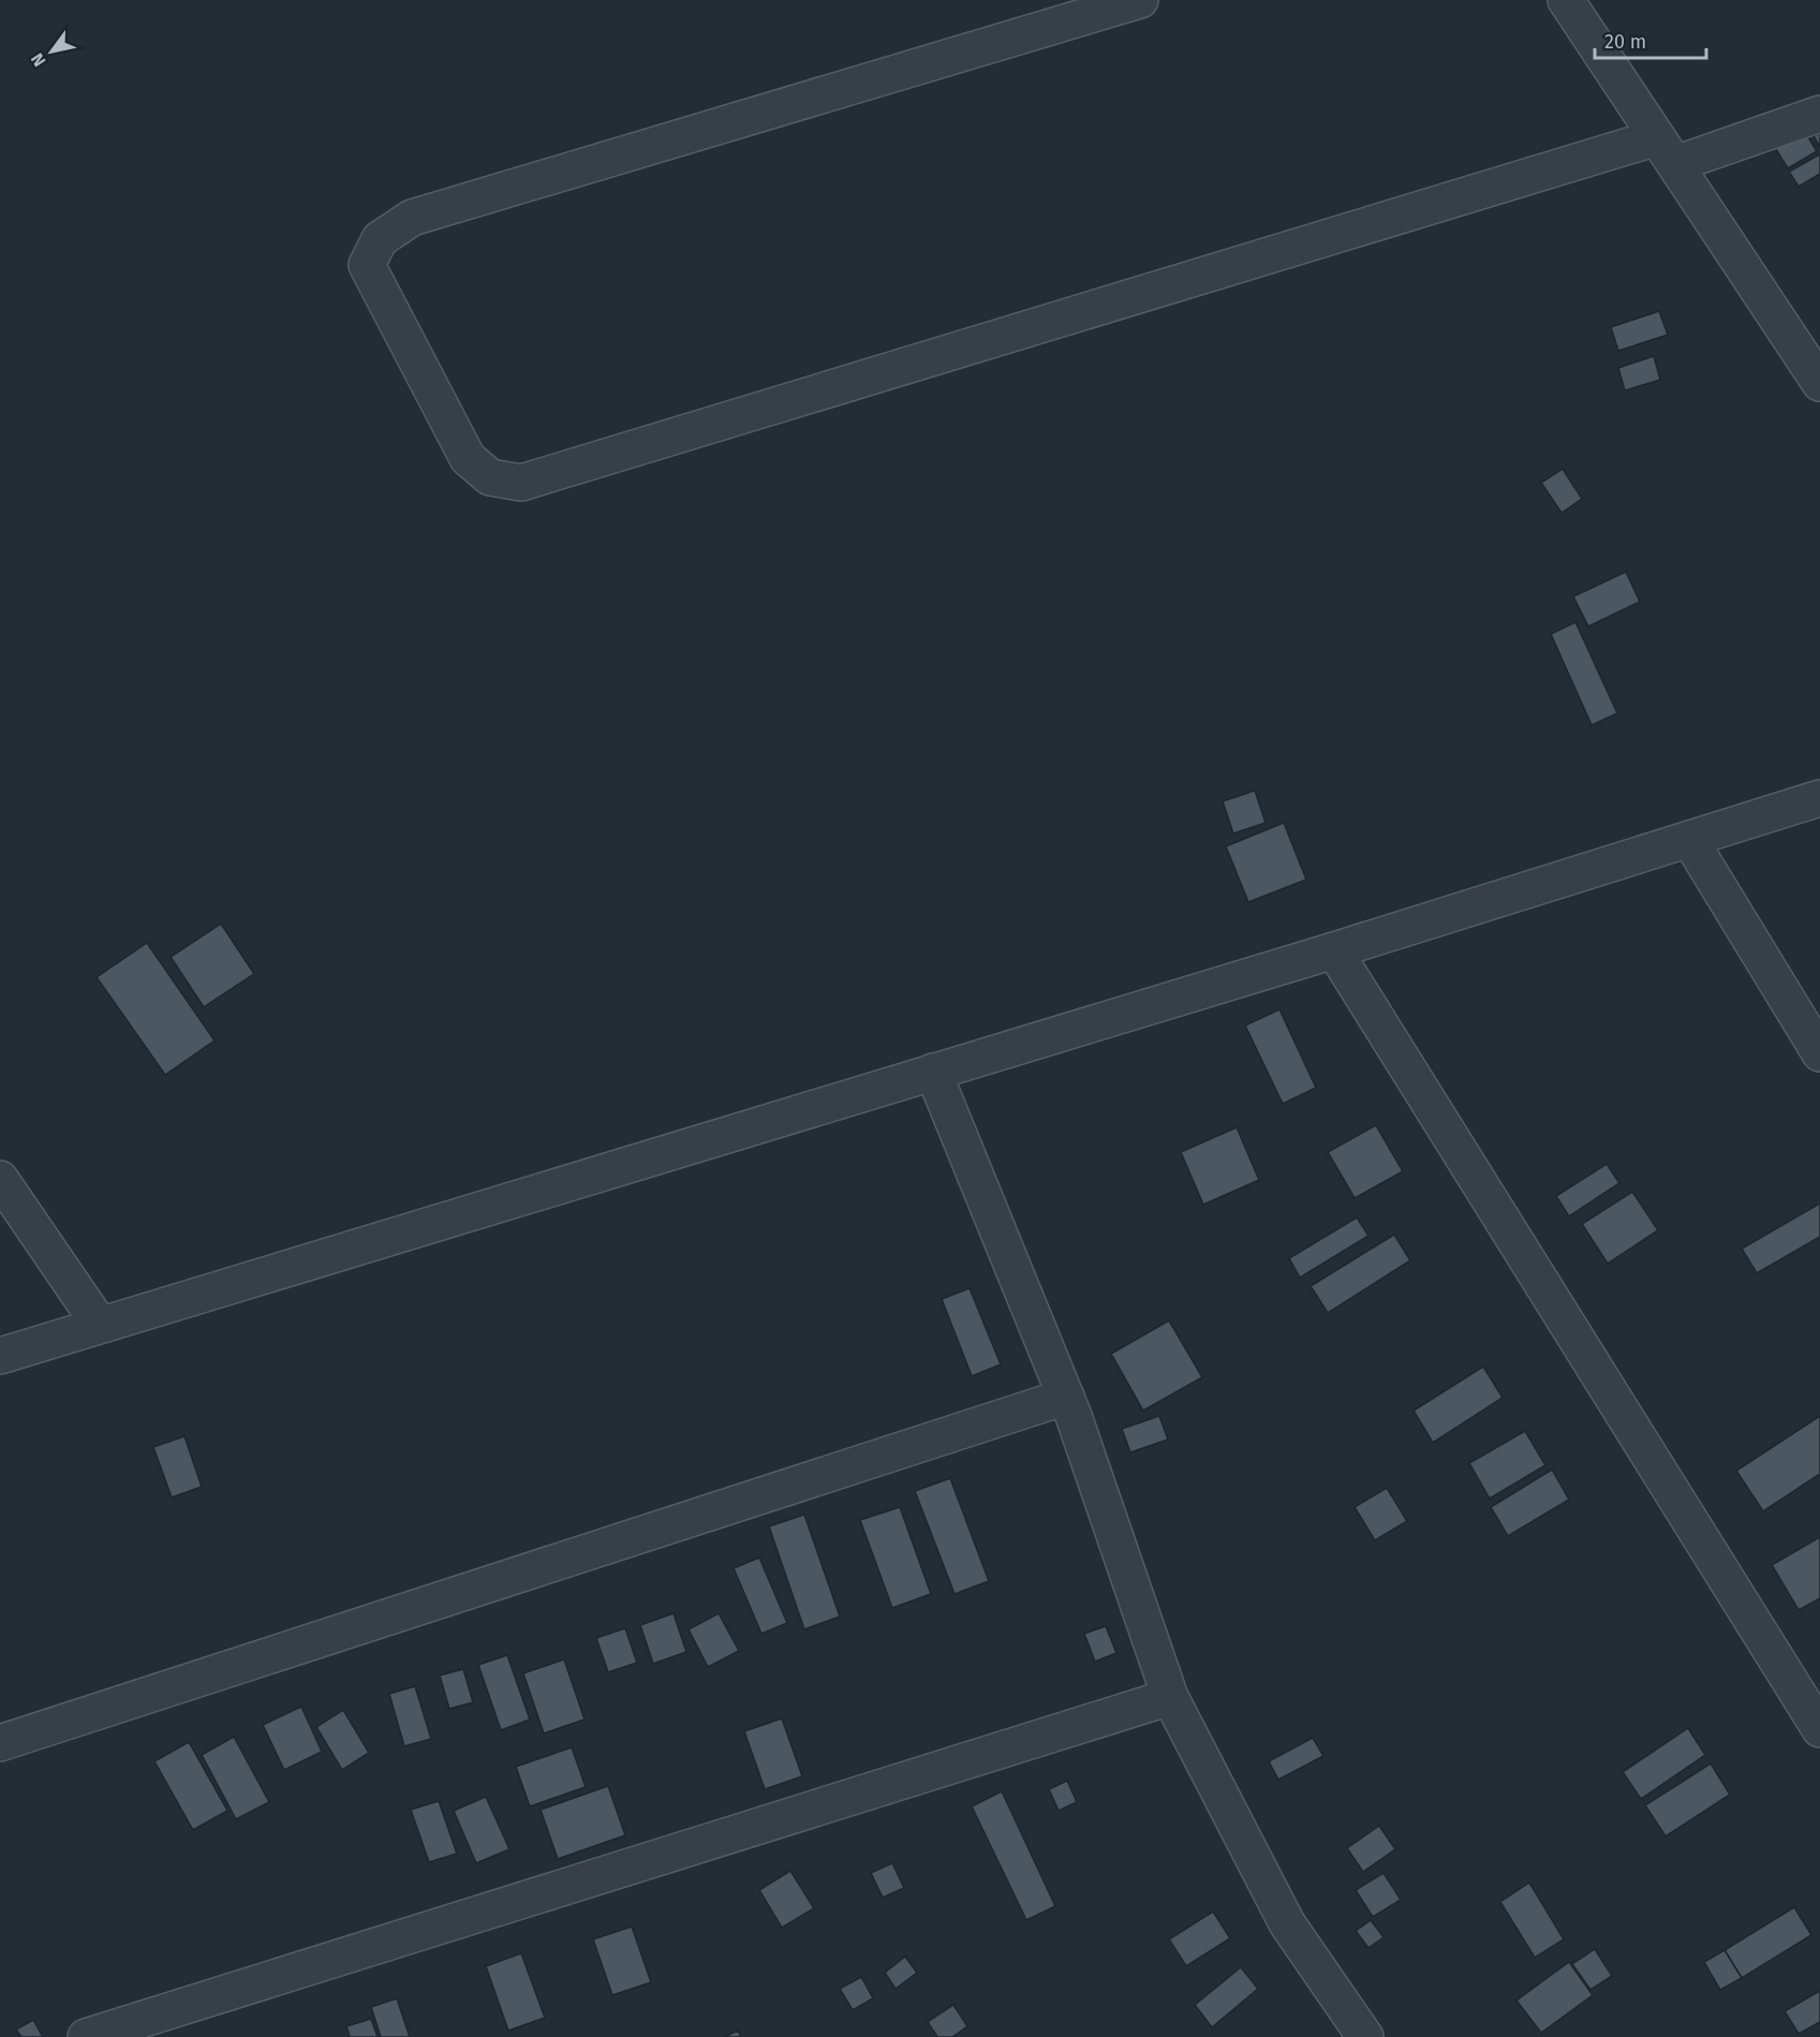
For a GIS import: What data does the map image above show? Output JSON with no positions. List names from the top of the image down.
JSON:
{
  "scale_bar": "20 m",
  "north": "bottom left"
}
